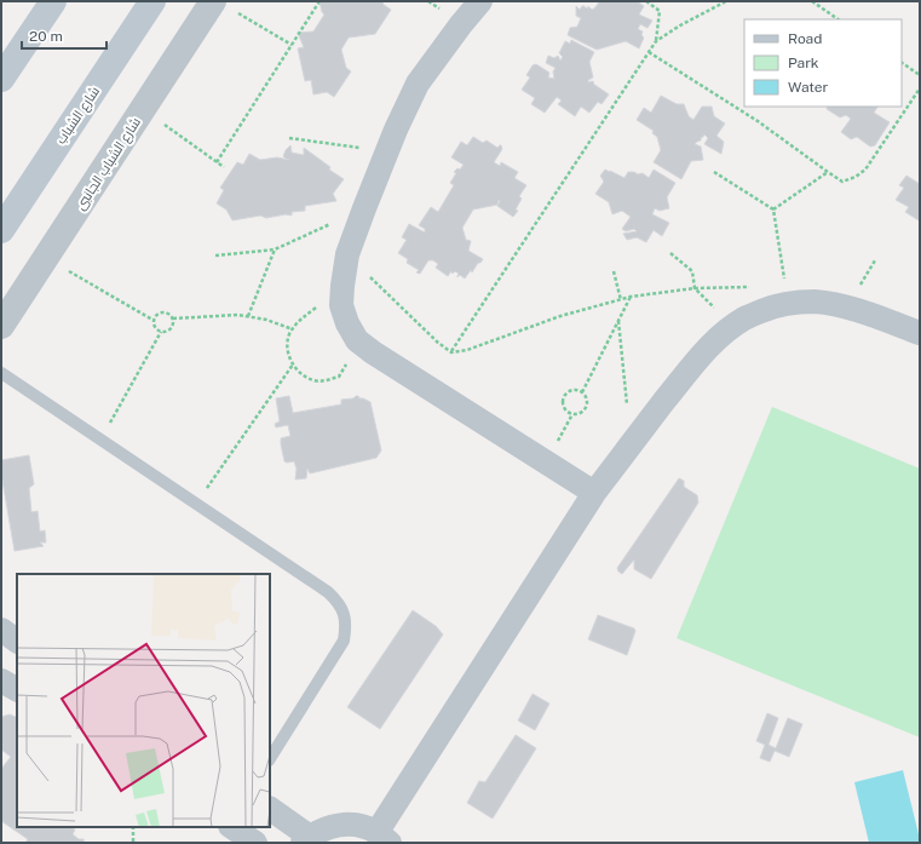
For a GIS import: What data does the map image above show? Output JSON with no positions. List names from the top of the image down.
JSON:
{
  "streets": {
    "main road": ["شارع الشباب"],
    "street": ["شارع الشباب الجانبى"]
  },
  "legend": ["Road", "Park", "Water"],
  "scale_bar": "20 m"
}
